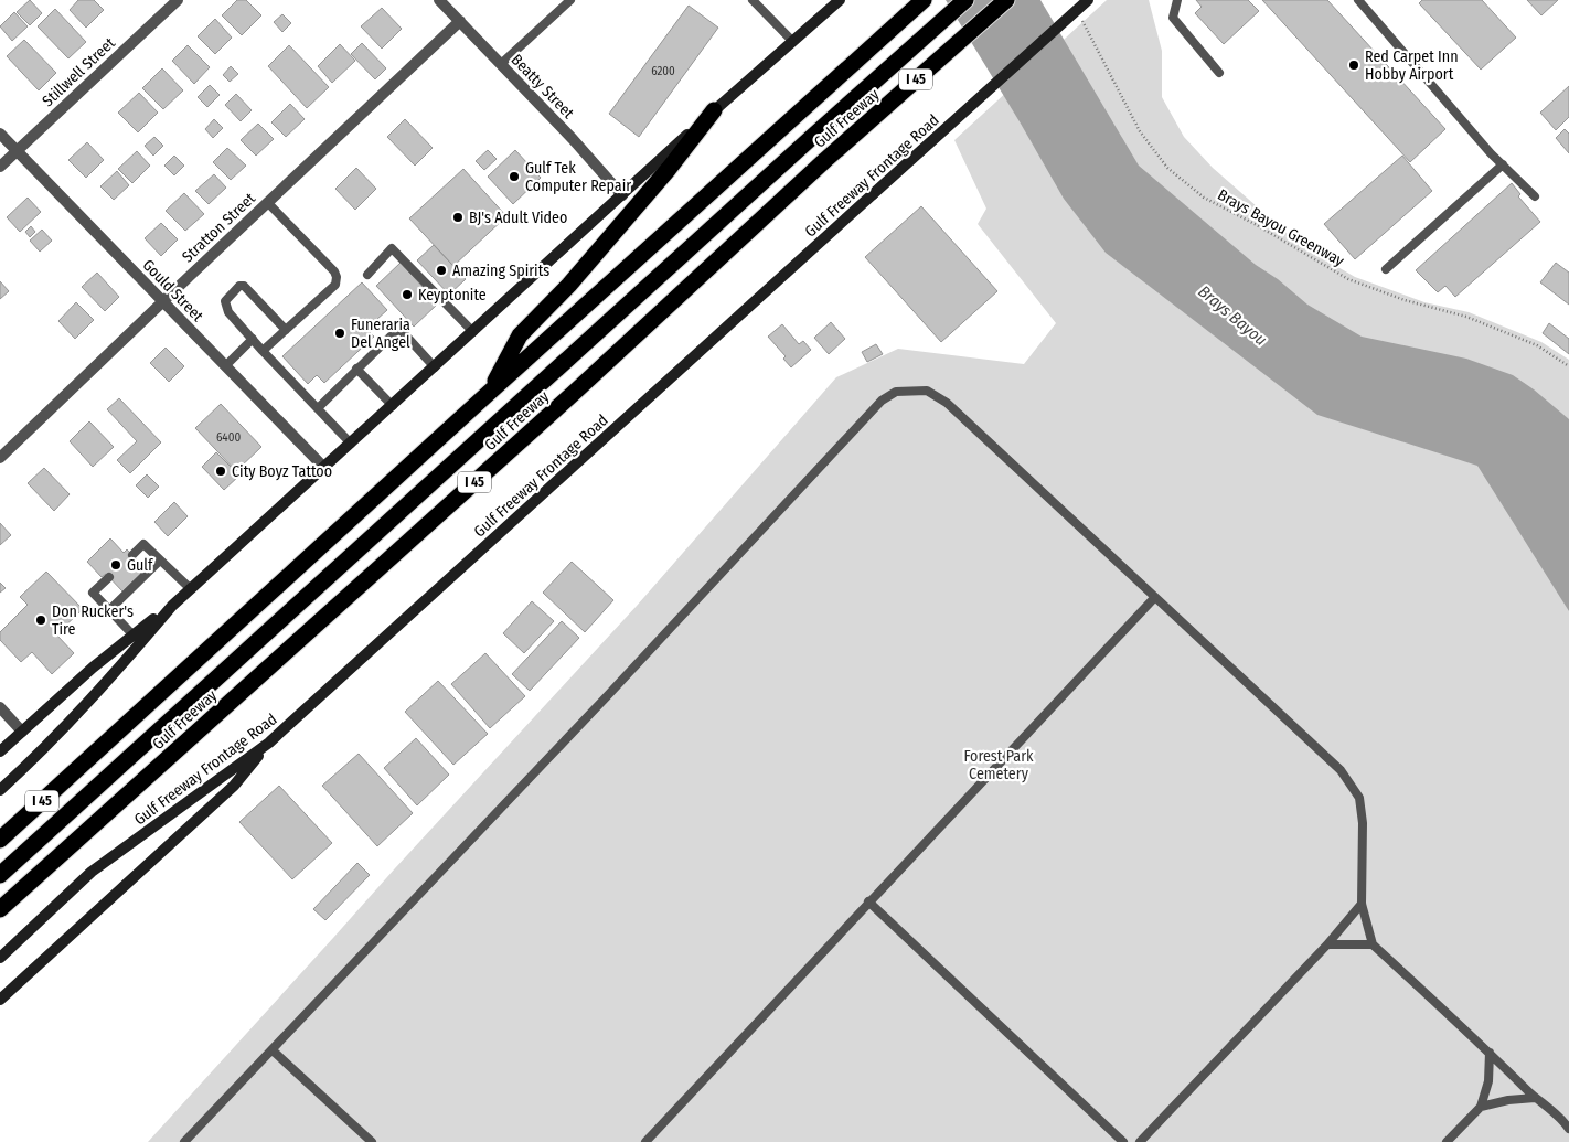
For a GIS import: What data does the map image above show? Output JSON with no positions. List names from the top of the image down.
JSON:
{
  "streets": {
    "highway": ["I 45", "Gulf Freeway"],
    "main road": ["Gulf Freeway Frontage Road"],
    "street": [
      "Stillwell Street",
      "Beatty Street",
      "Stratton Street",
      "Gould Street"
    ],
    "path": ["Brays Bayou Greenway"]
  },
  "crossings": [
    ["Stillwell Street", "Gould Street"],
    ["Beatty Street", "Stratton Street"],
    ["Stratton Street", "Gould Street"]
  ],
  "water": ["Brays Bayou"],
  "parks": ["Forest Park Cemetery"],
  "places": [
    "Red Carpet Inn Hobby Airport",
    "Gulf Tek Computer Repair",
    "BJ's Adult Video",
    "Amazing Spirits",
    "Keyptonite",
    "Funeraria Del Angel",
    "City Boyz Tattoo",
    "Gulf",
    "Don Rucker's Tire"
  ],
  "house_numbers": ["6200", "6400"]
}
